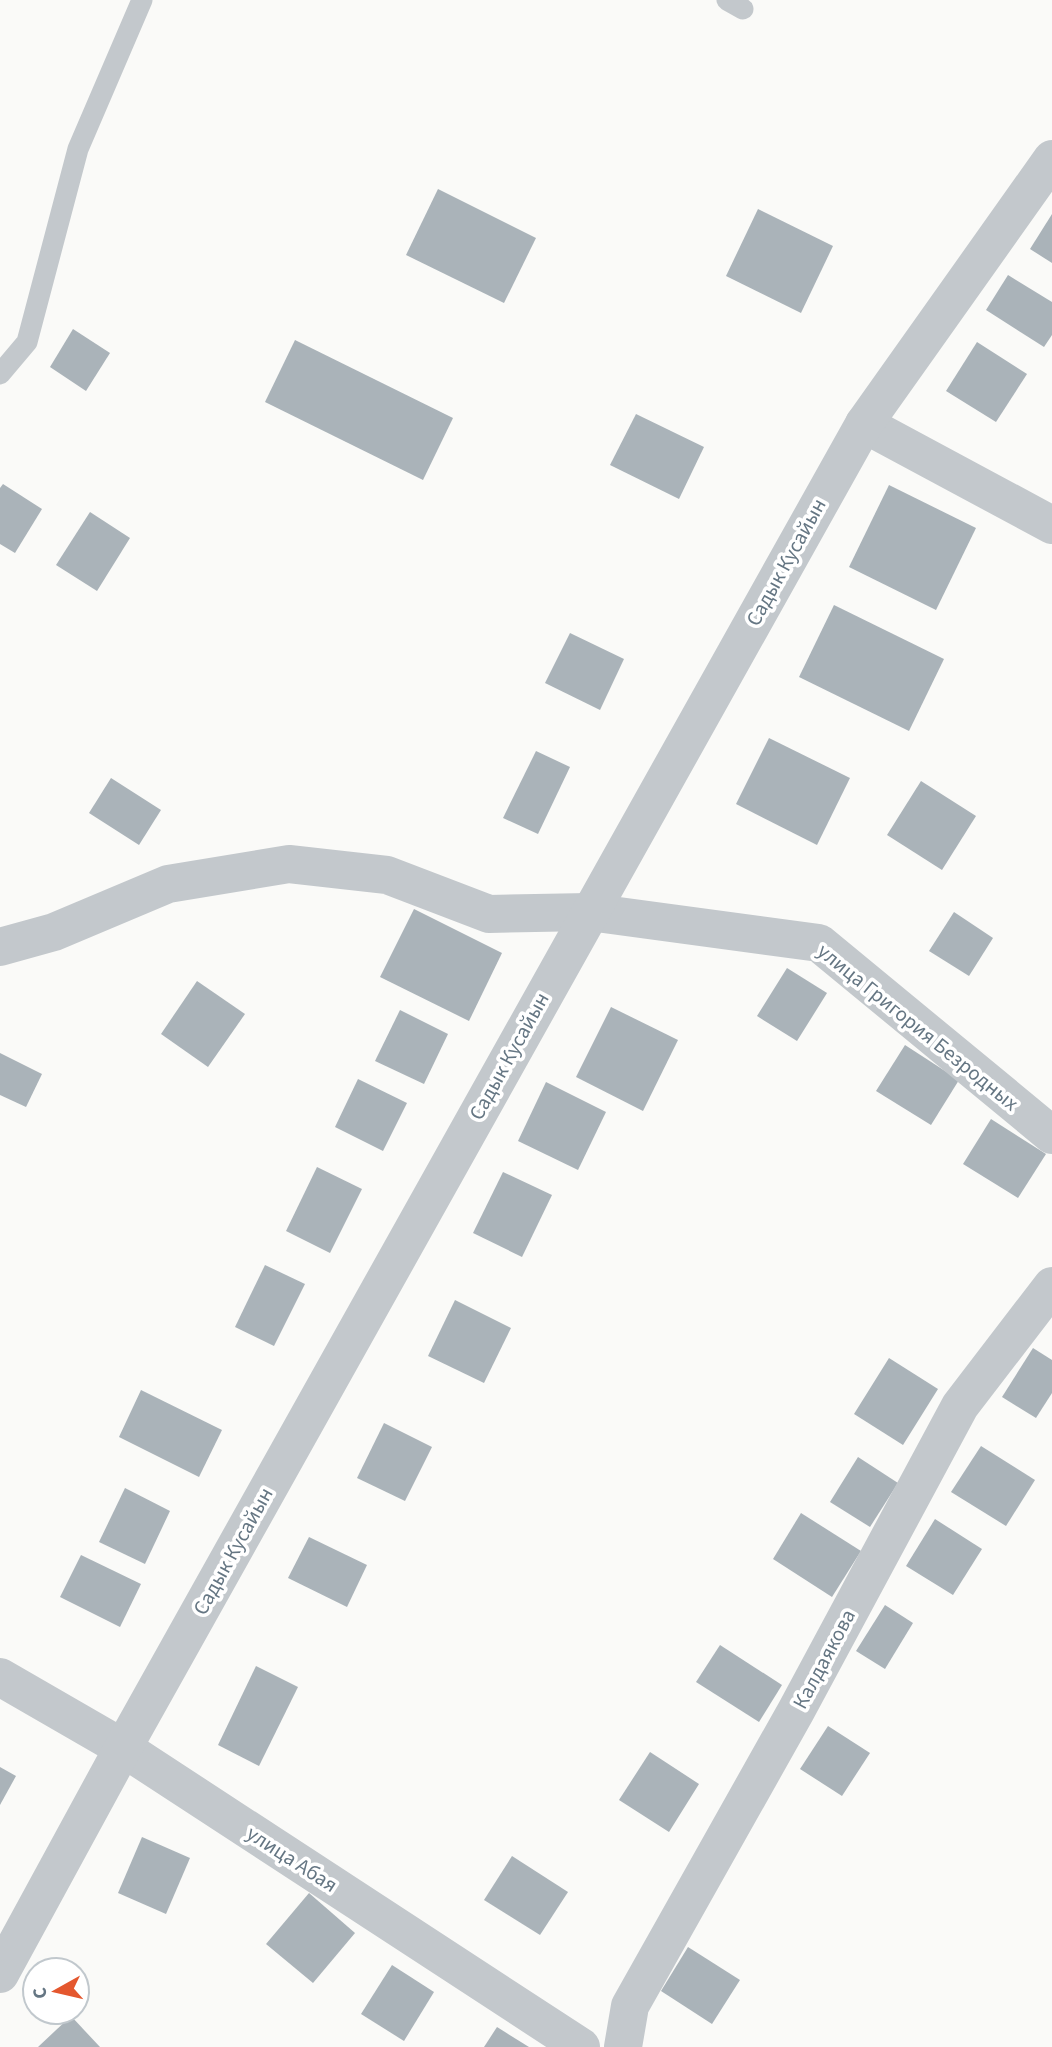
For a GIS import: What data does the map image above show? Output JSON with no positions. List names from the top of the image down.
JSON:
{
  "streets": {
    "street": [
      "Садык Кусайын",
      "улица Григория Безродных",
      "Калдаякова",
      "улица Абая"
    ]
  },
  "crossings": [
    ["Садык Кусайын", "улица Григория Безродных"],
    ["Садык Кусайын", "улица Абая"]
  ],
  "north": "left"
}
